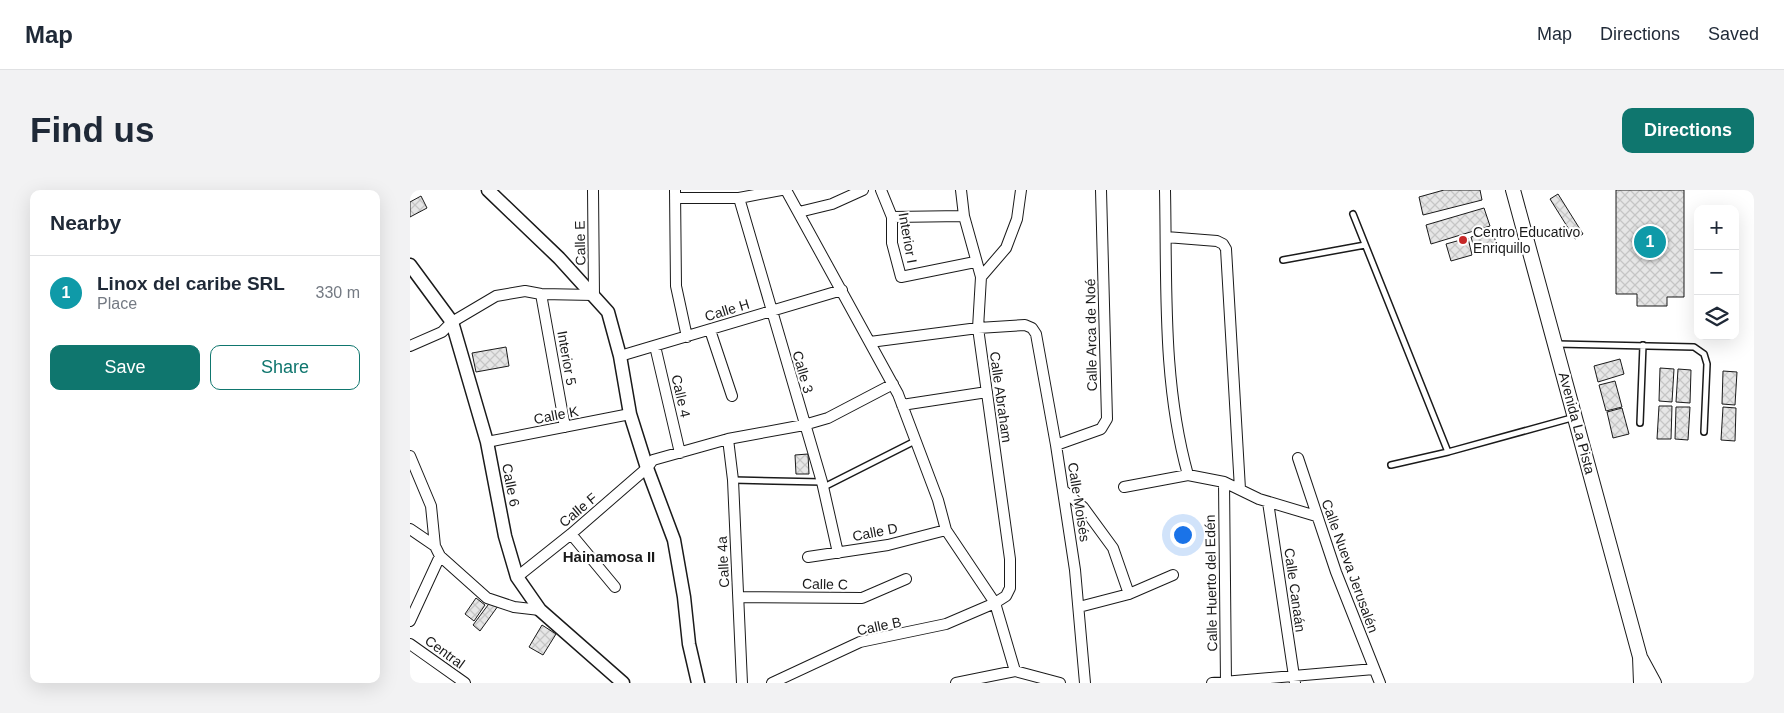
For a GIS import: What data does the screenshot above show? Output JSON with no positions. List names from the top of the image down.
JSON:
{
  "streets": {
    "main road": ["Avenida La Pista"],
    "street": [
      "Interior I",
      "Calle E",
      "Calle H",
      "Calle Arca de Noé",
      "Interior 5",
      "Calle 3",
      "Calle 4",
      "Calle Abraham",
      "Calle K",
      "Calle 6",
      "Calle Moisés",
      "Calle F",
      "Calle D",
      "Calle 4a",
      "Calle Nueva Jerusalén",
      "Calle Huerto del Edén",
      "Calle C",
      "Calle Canaán",
      "Calle B",
      "Central"
    ]
  },
  "crossings": [
    ["Interior I", "Calle Abraham"],
    ["Calle H", "Calle 3"],
    ["Calle H", "Calle 4"],
    ["Calle Arca de Noé", "Calle Moisés"],
    ["Interior 5", "Calle K"],
    ["Calle 3", "Calle D"],
    ["Calle Abraham", "Calle Moisés"],
    ["Calle Abraham", "Calle B"],
    ["Calle K", "Calle 6"],
    ["Calle 6", "Calle F"],
    ["Calle 4a", "Calle C"]
  ],
  "districts": ["Hainamosa II"],
  "places": ["Centro Educativo Enriquillo"],
  "page": {
    "header": "Map",
    "nav": ["Map", "Directions", "Saved"],
    "buttons": [
      "Directions",
      ["Save", "Share"]
    ],
    "title": "Find us",
    "heading": "Nearby",
    "map_buttons": ["+", "−"],
    "pins": "1",
    "list": [
      {
        "mark": "1",
        "name": "Linox del caribe SRL",
        "note": "Place",
        "value": "330 m"
      }
    ]
  }
}
